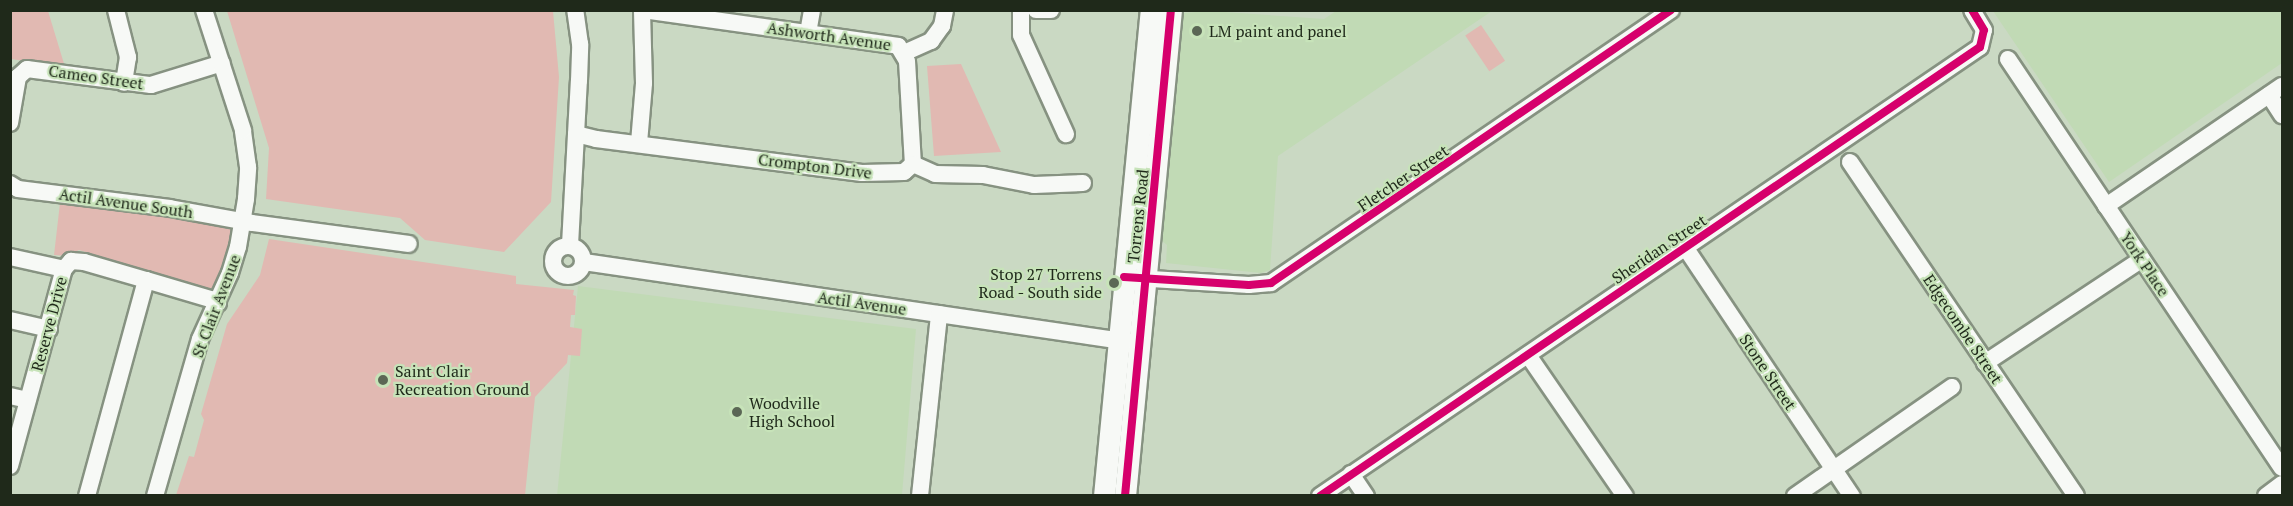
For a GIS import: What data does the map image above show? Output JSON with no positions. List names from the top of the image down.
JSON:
{
  "streets": {
    "main road": ["Torrens Road"],
    "street": [
      "Ashworth Avenue",
      "Cameo Street",
      "Crompton Drive",
      "Fletcher Street",
      "Actil Avenue South",
      "Sheridan Street",
      "York Place",
      "Actil Avenue",
      "St Clair Avenue",
      "Reserve Drive",
      "Edgecombe Street",
      "Stone Street"
    ]
  },
  "crossings": [
    ["Cameo Street", "St Clair Avenue"],
    ["Fletcher Street", "Torrens Road"],
    ["Actil Avenue South", "St Clair Avenue"],
    ["Torrens Road", "Actil Avenue"],
    ["Sheridan Street", "Stone Street"],
    ["St Clair Avenue", "Reserve Drive"]
  ],
  "places": [
    "LM paint and panel",
    "Stop 27 Torrens Road - South side",
    "Saint Clair Recreation Ground",
    "Woodville High School"
  ]
}
